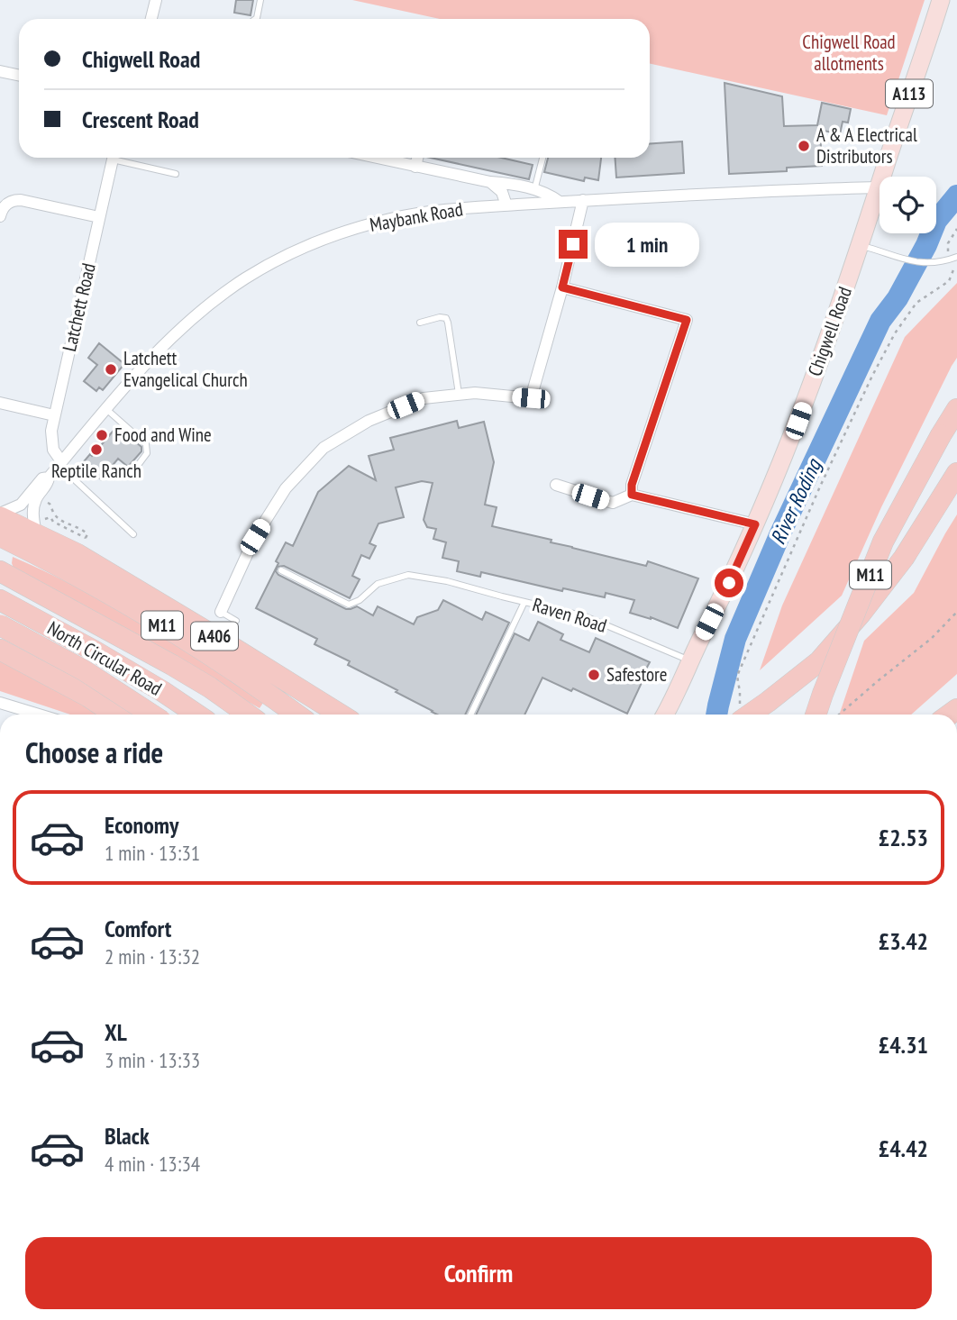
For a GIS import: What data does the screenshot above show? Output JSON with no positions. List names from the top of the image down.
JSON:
{
  "streets": {
    "highway": ["M11", "A406", "North Circular Road"],
    "main road": ["A113", "Chigwell Road"],
    "street": ["Maybank Road", "Latchett Road"],
    "lane": ["Raven Road"]
  },
  "crossings": [
    ["Maybank Road", "Latchett Road"],
    ["Maybank Road", "Chigwell Road"],
    ["Maybank Road", "A406"],
    ["Chigwell Road", "Raven Road"]
  ],
  "water": ["River Roding"],
  "parks": ["Chigwell Road allotments"],
  "places": [
    "A & A Electrical Distributors",
    "Latchett Evangelical Church",
    "Food and Wine",
    "Reptile Ranch",
    "Safestore"
  ],
  "page": {
    "banner": ["Chigwell Road", "Crescent Road"],
    "bubble": "1 min",
    "heading": "Choose a ride",
    "list": [
      {
        "name": "Economy",
        "note": "1 min · 13:31",
        "value": "£2.53"
      },
      {
        "name": "Comfort",
        "note": "2 min · 13:32",
        "value": "£3.42"
      },
      {
        "name": "XL",
        "note": "3 min · 13:33",
        "value": "£4.31"
      },
      {
        "name": "Black",
        "note": "4 min · 13:34",
        "value": "£4.42"
      }
    ],
    "buttons": "Confirm"
  }
}
